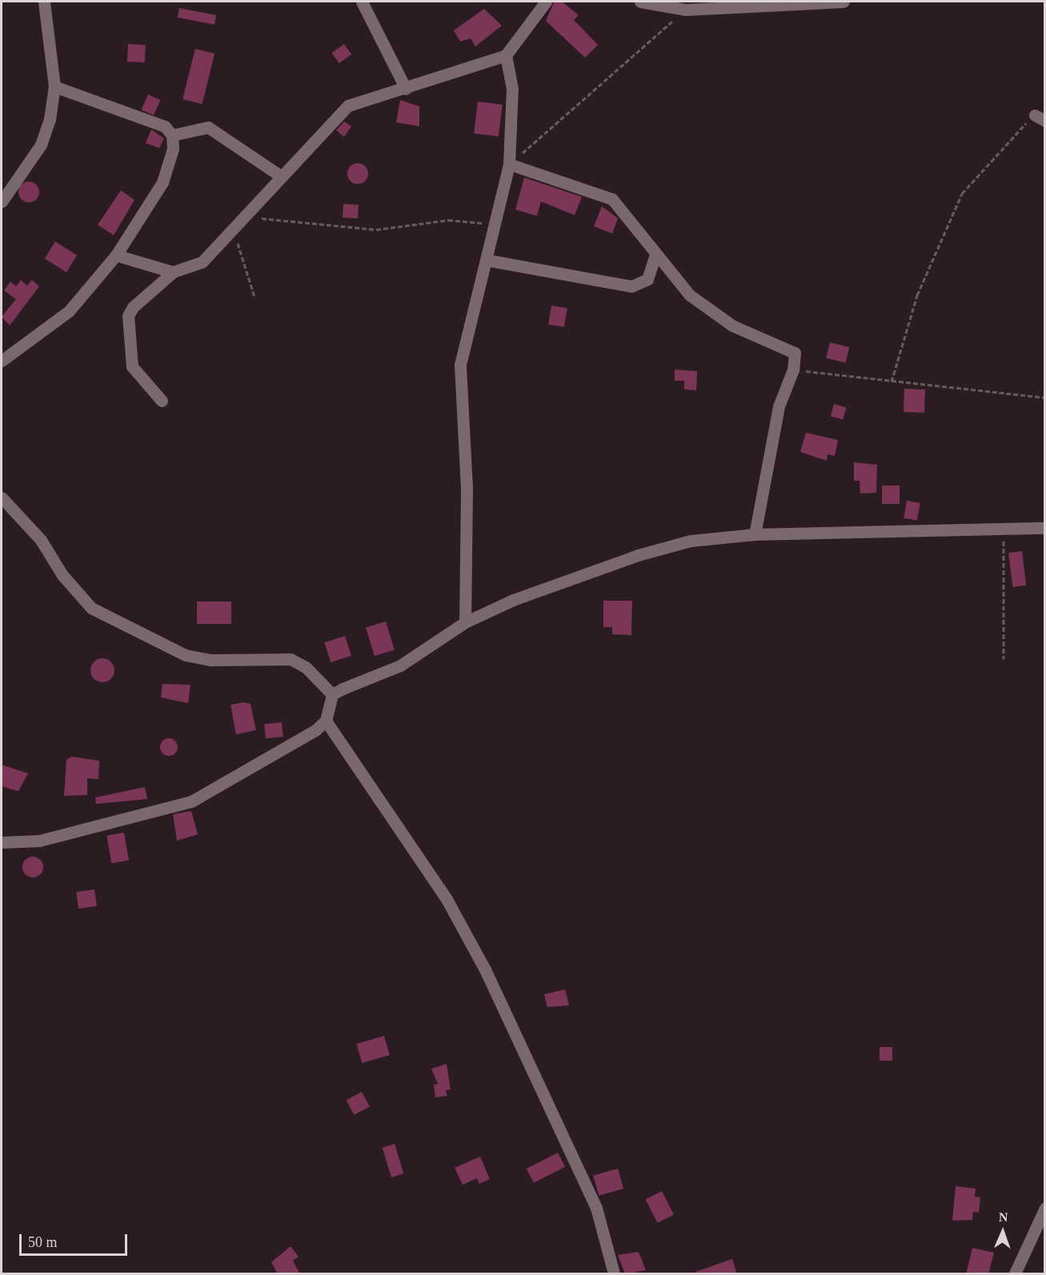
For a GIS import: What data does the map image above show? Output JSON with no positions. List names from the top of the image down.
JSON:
{
  "scale_bar": "50 m",
  "north": "top"
}
